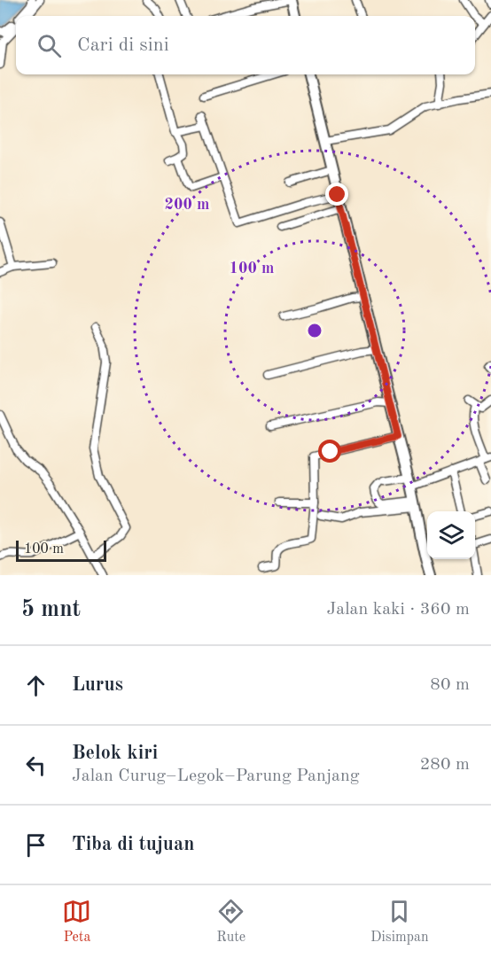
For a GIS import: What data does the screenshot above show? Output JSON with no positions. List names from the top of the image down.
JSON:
{
  "scale_bar": "100 m",
  "page": {
    "search": "Cari di sini",
    "scale": "100 m",
    "heading": ["5 mnt", "Jalan kaki · 360 m"],
    "list": [
      ["Lurus", "80 m"],
      ["Belok kiri", "Jalan Curug–Legok–Parung Panjang", "280 m"],
      "Tiba di tujuan"
    ],
    "nav": ["Peta", "Rute", "Disimpan"]
  },
  "rings": ["200 m", "100 m"]
}
